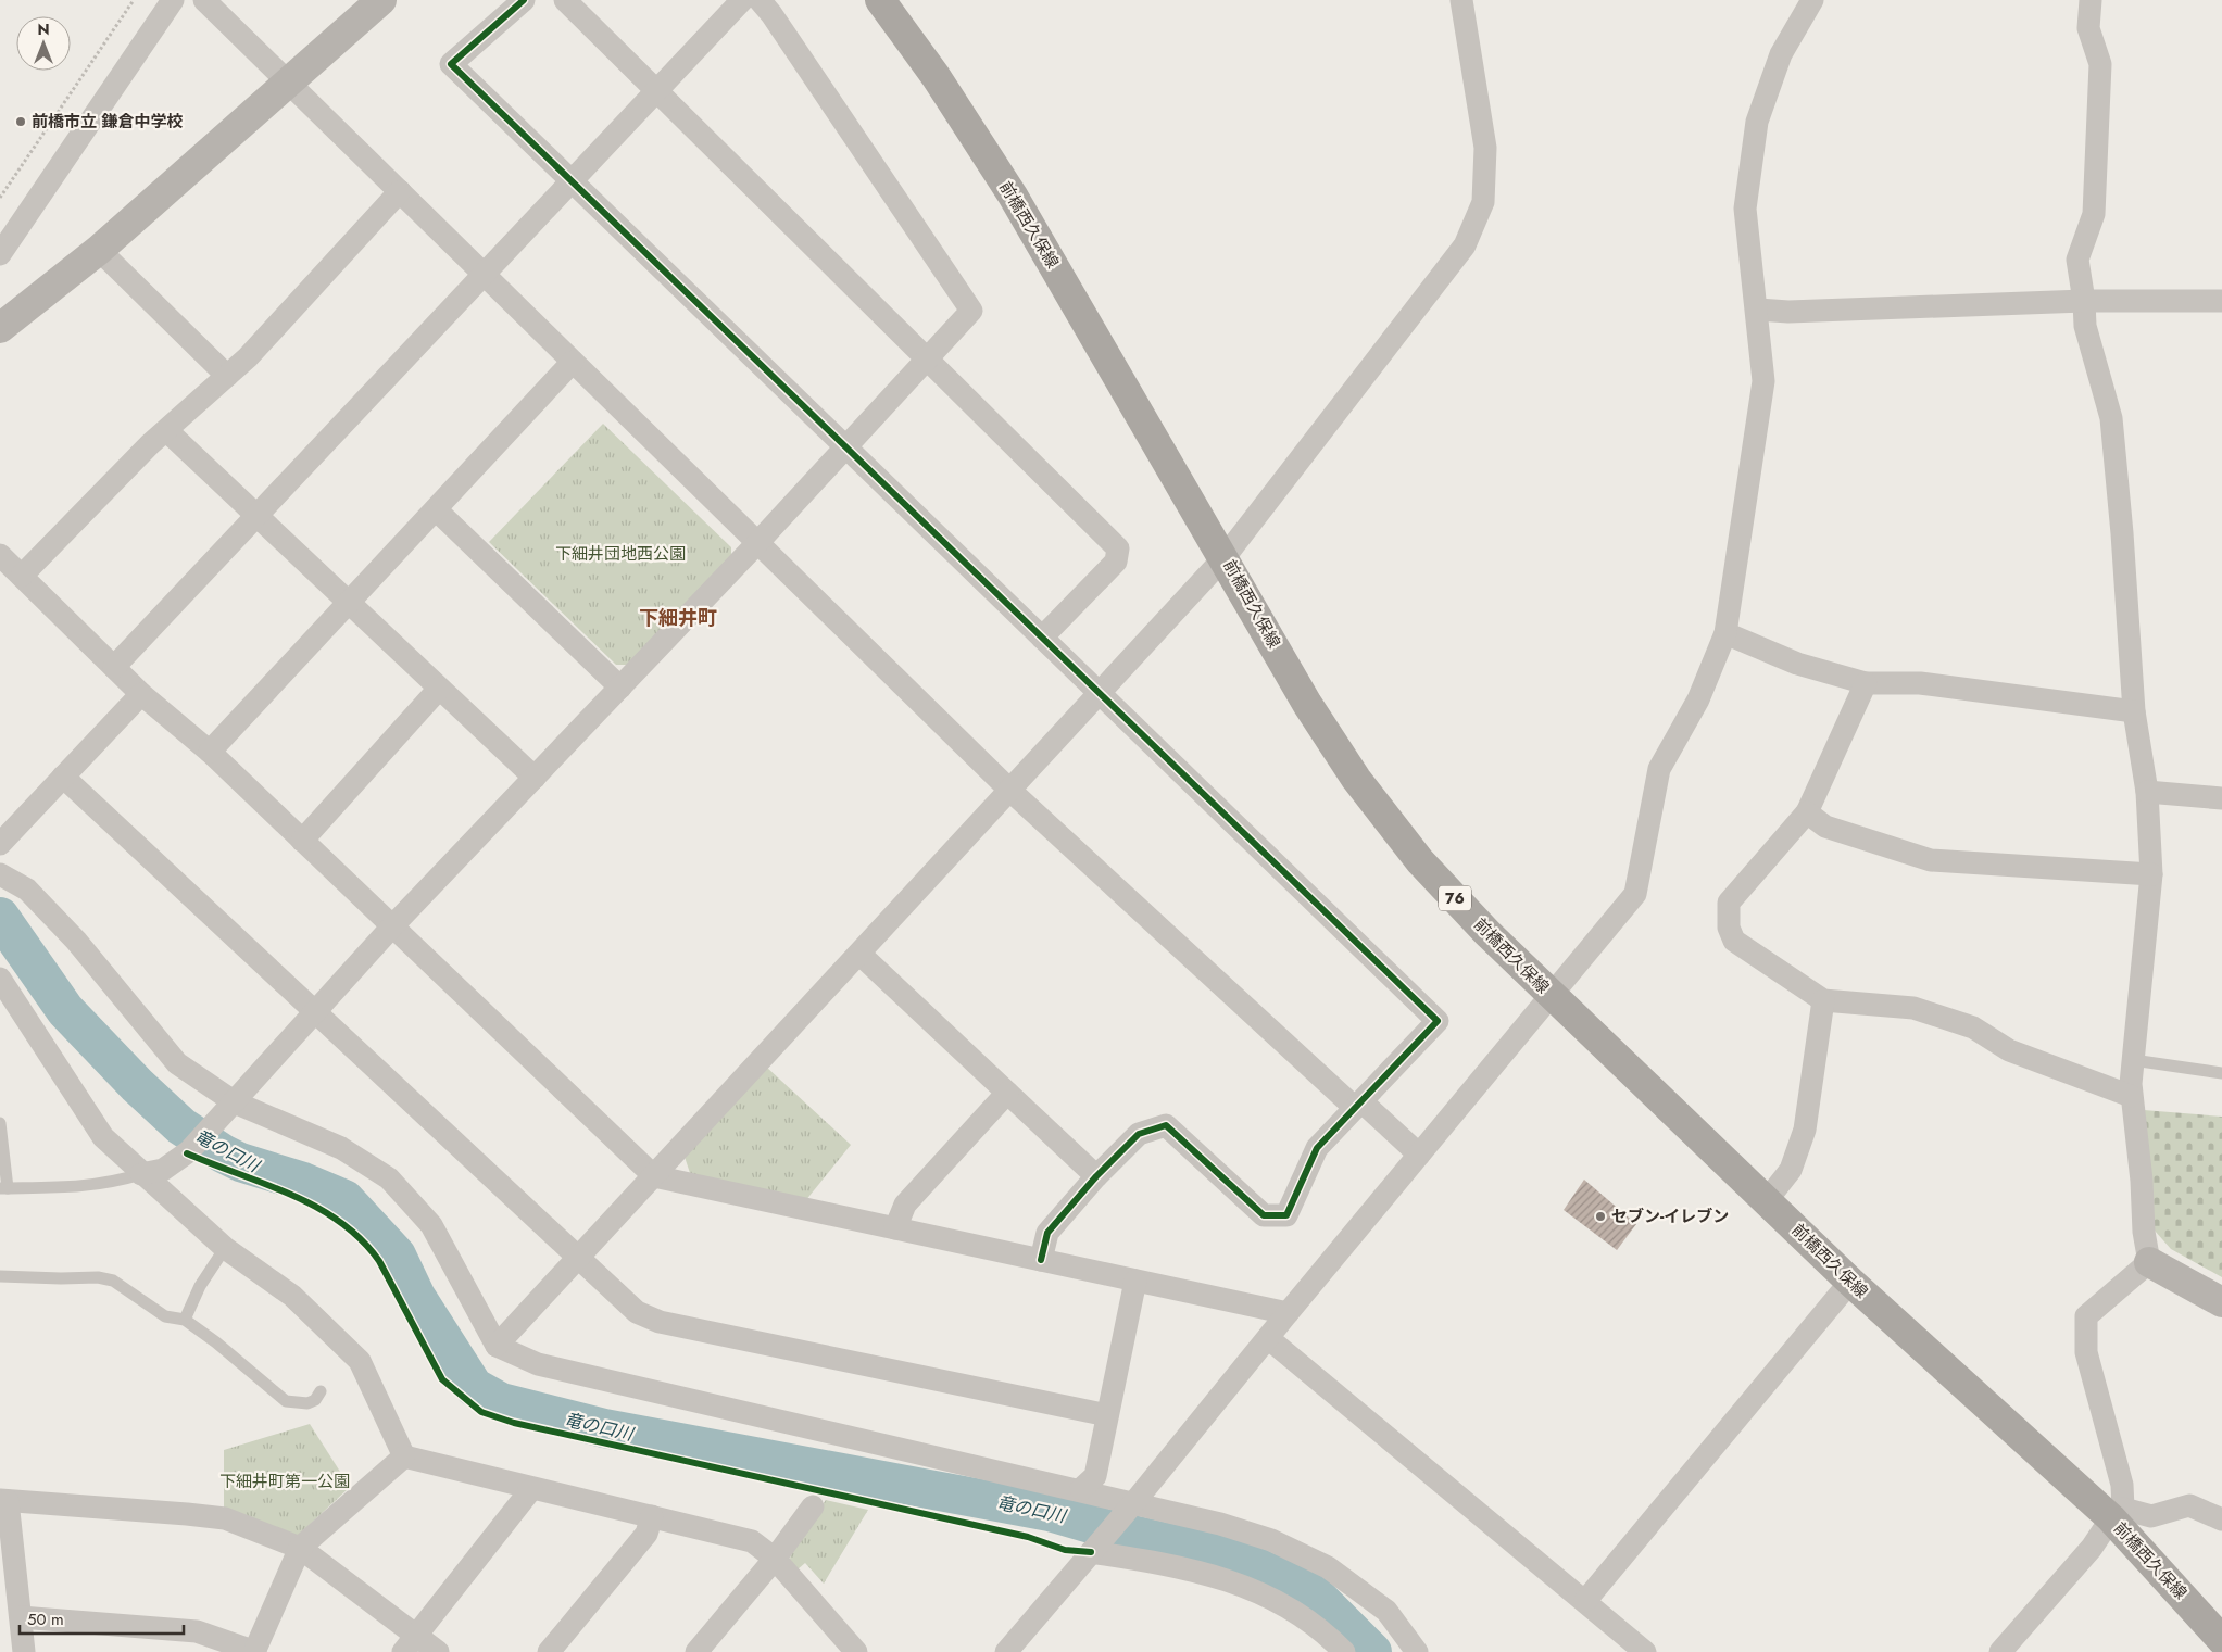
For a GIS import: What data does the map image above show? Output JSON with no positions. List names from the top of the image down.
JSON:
{
  "streets": {
    "main road": ["前橋西久保線", "76"]
  },
  "districts": ["下細井町"],
  "water": ["竜の口川"],
  "parks": ["下細井団地西公園", "下細井町第一公園"],
  "places": ["前橋市立 鎌倉中学校", "セブン-イレブン"],
  "scale_bar": "50 m",
  "north": "top"
}
